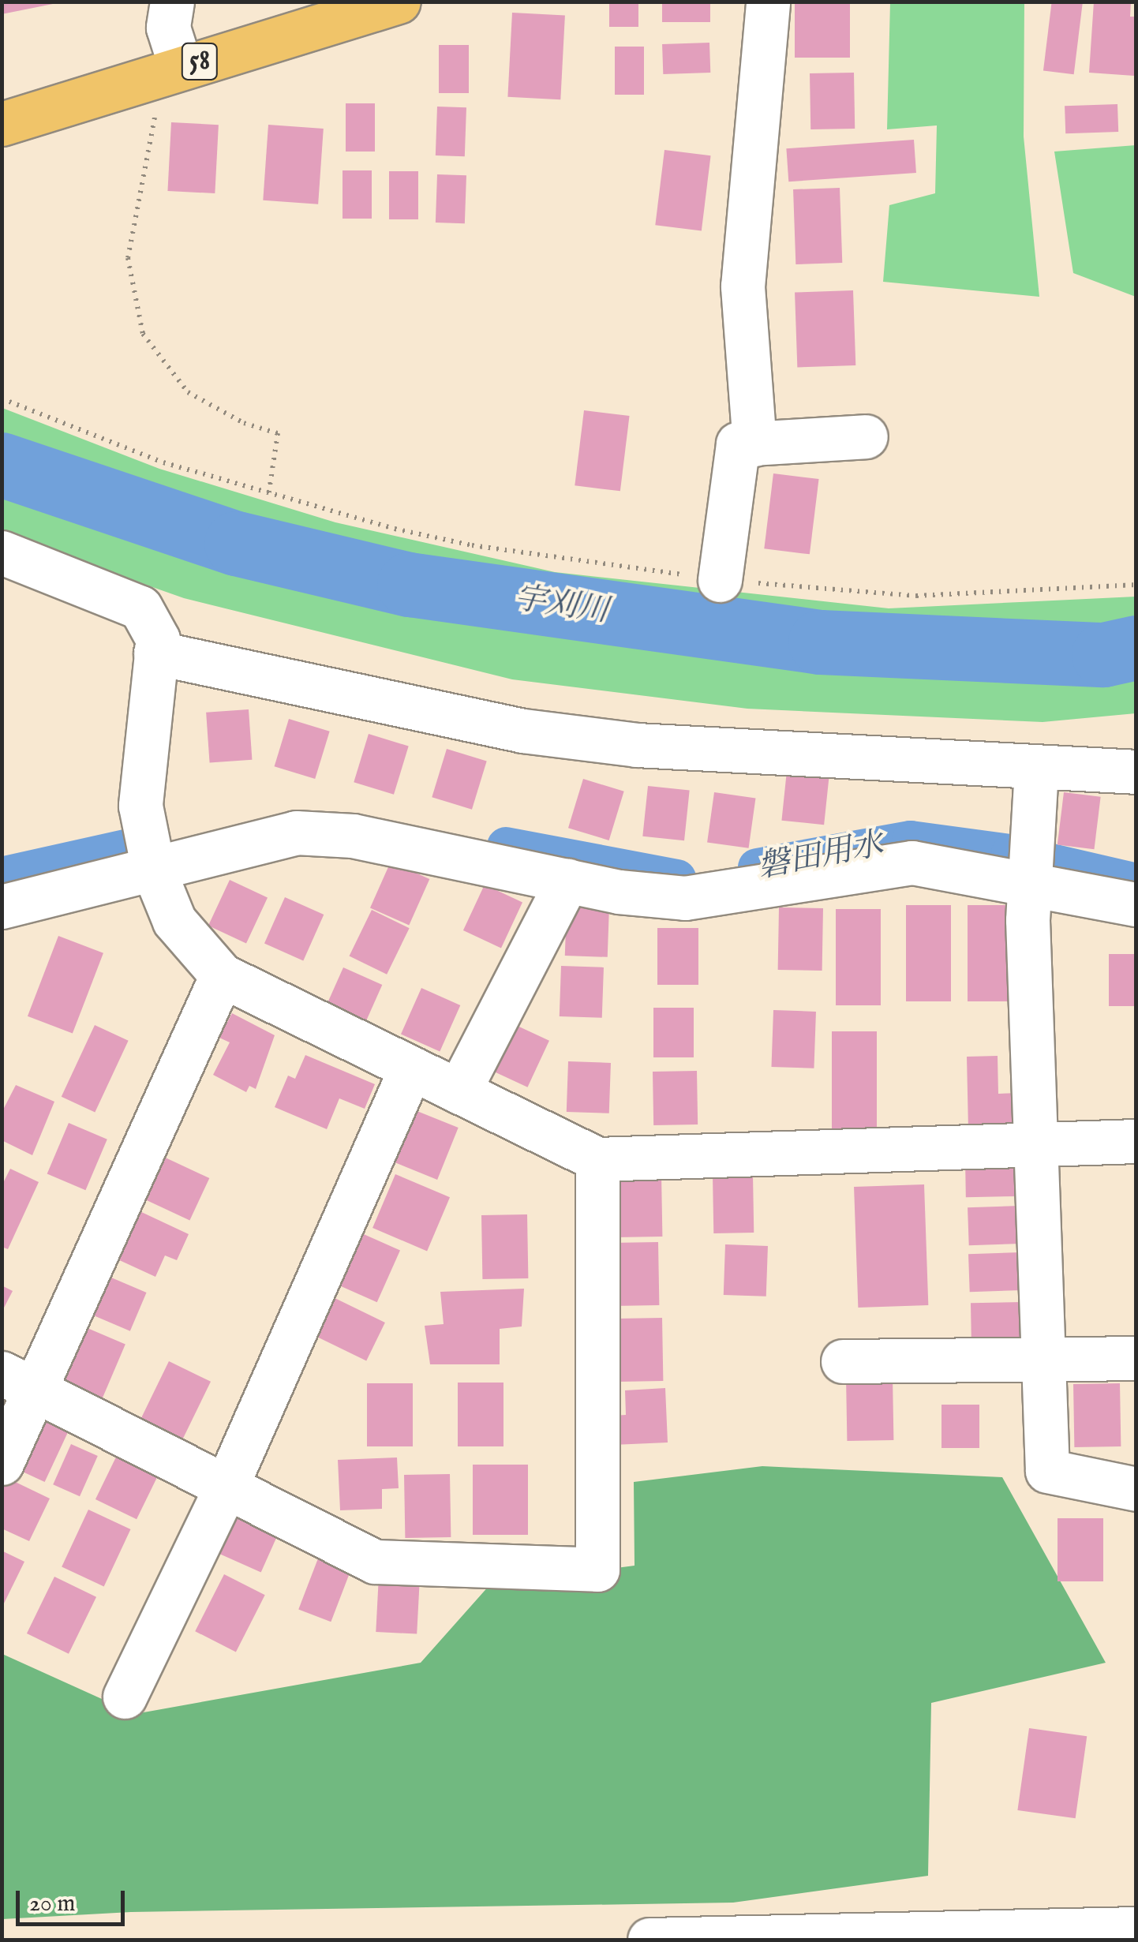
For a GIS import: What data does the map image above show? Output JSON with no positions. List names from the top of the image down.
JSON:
{
  "streets": {
    "main road": ["58"]
  },
  "water": ["宇刈川", "磐田用水"],
  "scale_bar": "20 m"
}
